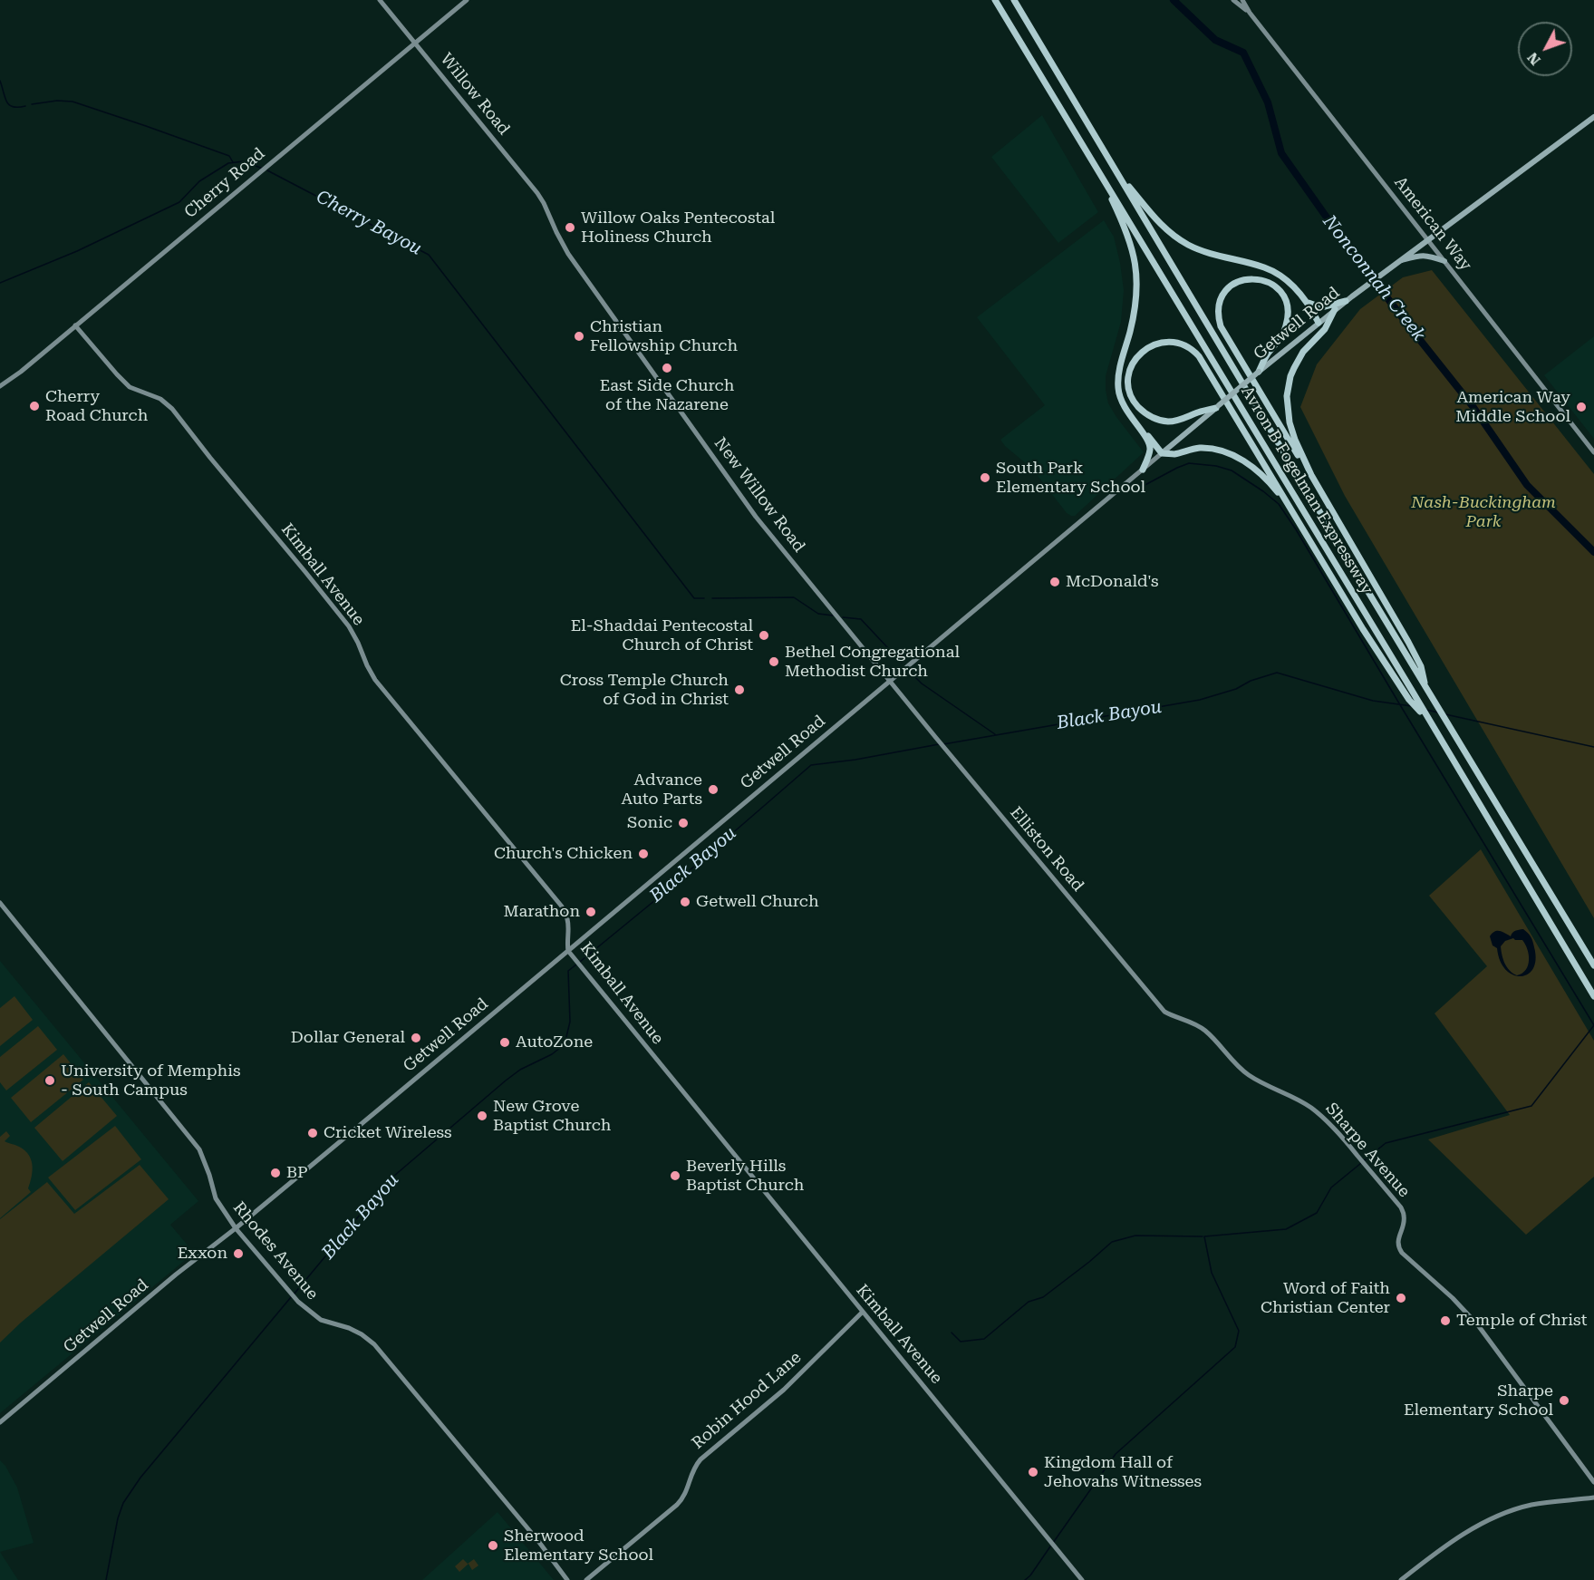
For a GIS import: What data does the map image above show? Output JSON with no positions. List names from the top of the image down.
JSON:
{
  "streets": {
    "highway": ["Avron B Fogelman Expressway"],
    "main road": [
      "Willow Road",
      "Cherry Road",
      "American Way",
      "Getwell Road",
      "New Willow Road",
      "Kimball Avenue",
      "Elliston Road",
      "Sharpe Avenue",
      "Rhodes Avenue",
      "Robin Hood Lane"
    ]
  },
  "crossings": [
    ["Willow Road", "Cherry Road"],
    ["Willow Road", "New Willow Road"],
    ["Cherry Road", "Kimball Avenue"],
    ["American Way", "Getwell Road"],
    ["Getwell Road", "New Willow Road"],
    ["Getwell Road", "Kimball Avenue"],
    ["Getwell Road", "Elliston Road"],
    ["Getwell Road", "Rhodes Avenue"],
    ["New Willow Road", "Elliston Road"],
    ["Kimball Avenue", "Robin Hood Lane"],
    ["Elliston Road", "Sharpe Avenue"]
  ],
  "water": ["Cherry Bayou", "Nonconnah Creek", "Black Bayou"],
  "parks": ["Nash-Buckingham Park"],
  "places": [
    "Willow Oaks Pentecostal Holiness Church",
    "Christian Fellowship Church",
    "East Side Church of the Nazarene",
    "Cherry Road Church",
    "American Way Middle School",
    "South Park Elementary School",
    "McDonald's",
    "El-Shaddai Pentecostal Church of Christ",
    "Bethel Congregational Methodist Church",
    "Cross Temple Church of God in Christ",
    "Advance Auto Parts",
    "Sonic",
    "Church's Chicken",
    "Getwell Church",
    "Marathon",
    "Dollar General",
    "AutoZone",
    "University of Memphis - South Campus",
    "New Grove Baptist Church",
    "Cricket Wireless",
    "BP",
    "Beverly Hills Baptist Church",
    "Exxon",
    "Word of Faith Christian Center",
    "Temple of Christ",
    "Sharpe Elementary School",
    "Kingdom Hall of Jehovahs Witnesses",
    "Sherwood Elementary School"
  ],
  "north": "bottom left"
}
